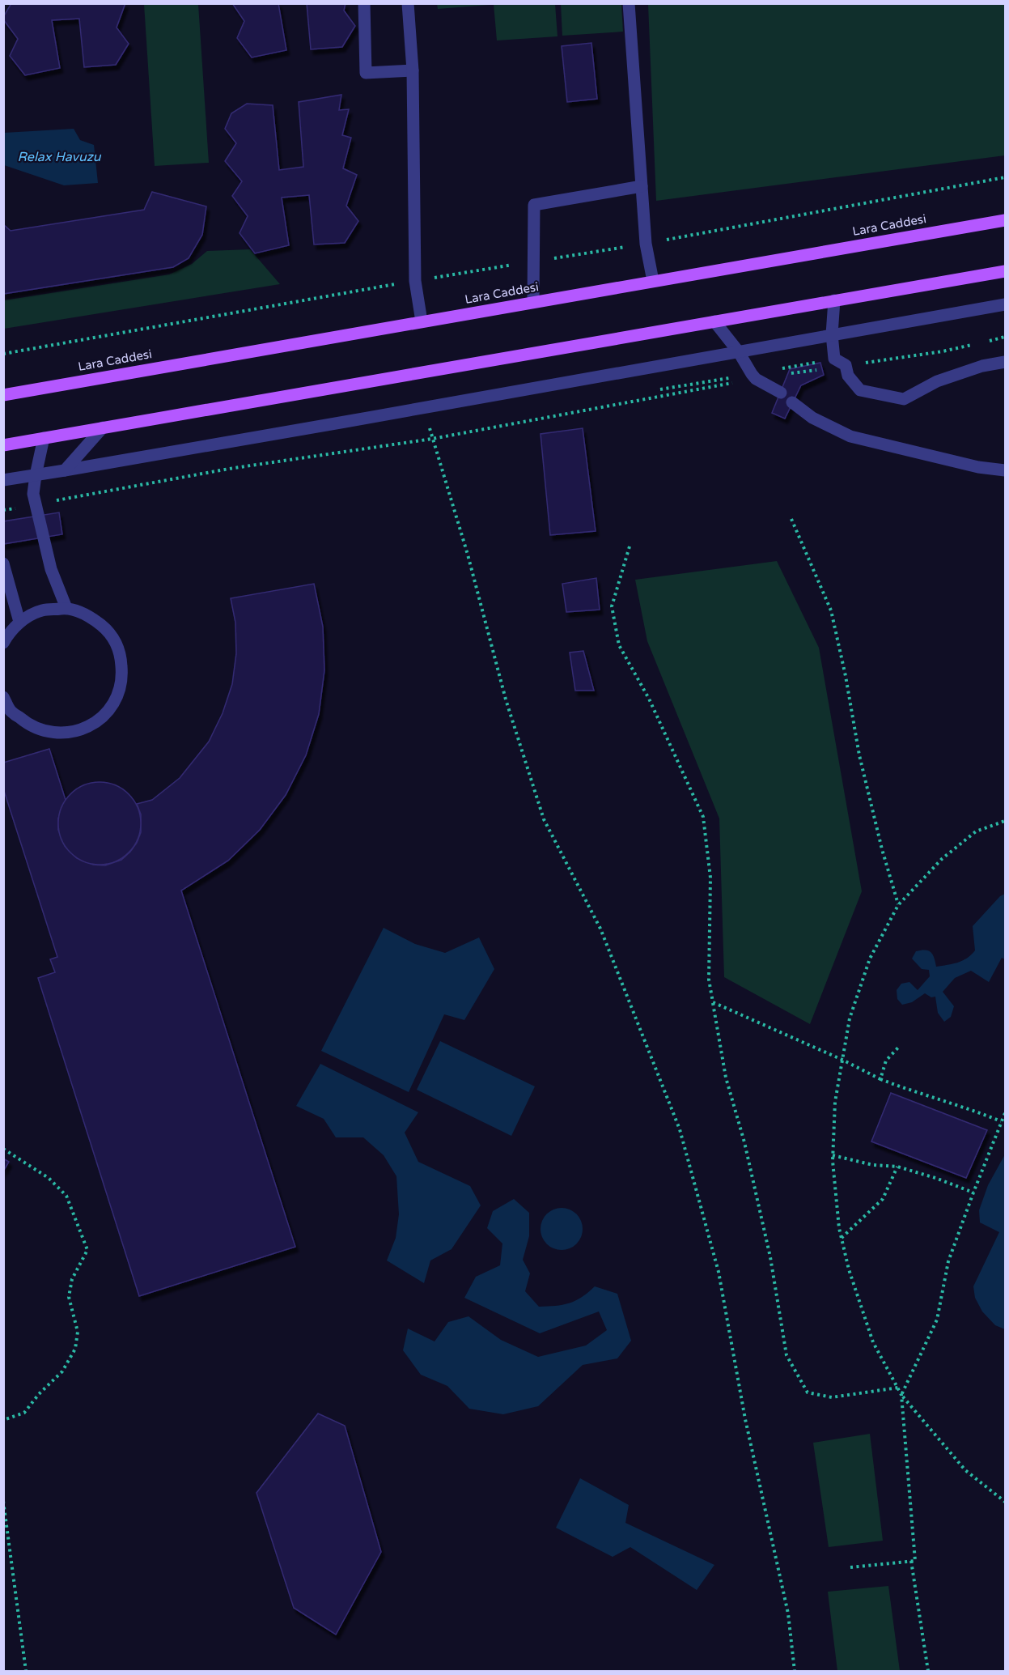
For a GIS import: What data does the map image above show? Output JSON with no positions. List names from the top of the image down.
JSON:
{
  "streets": {
    "main road": ["Lara Caddesi"]
  },
  "water": ["Relax Havuzu"]
}
